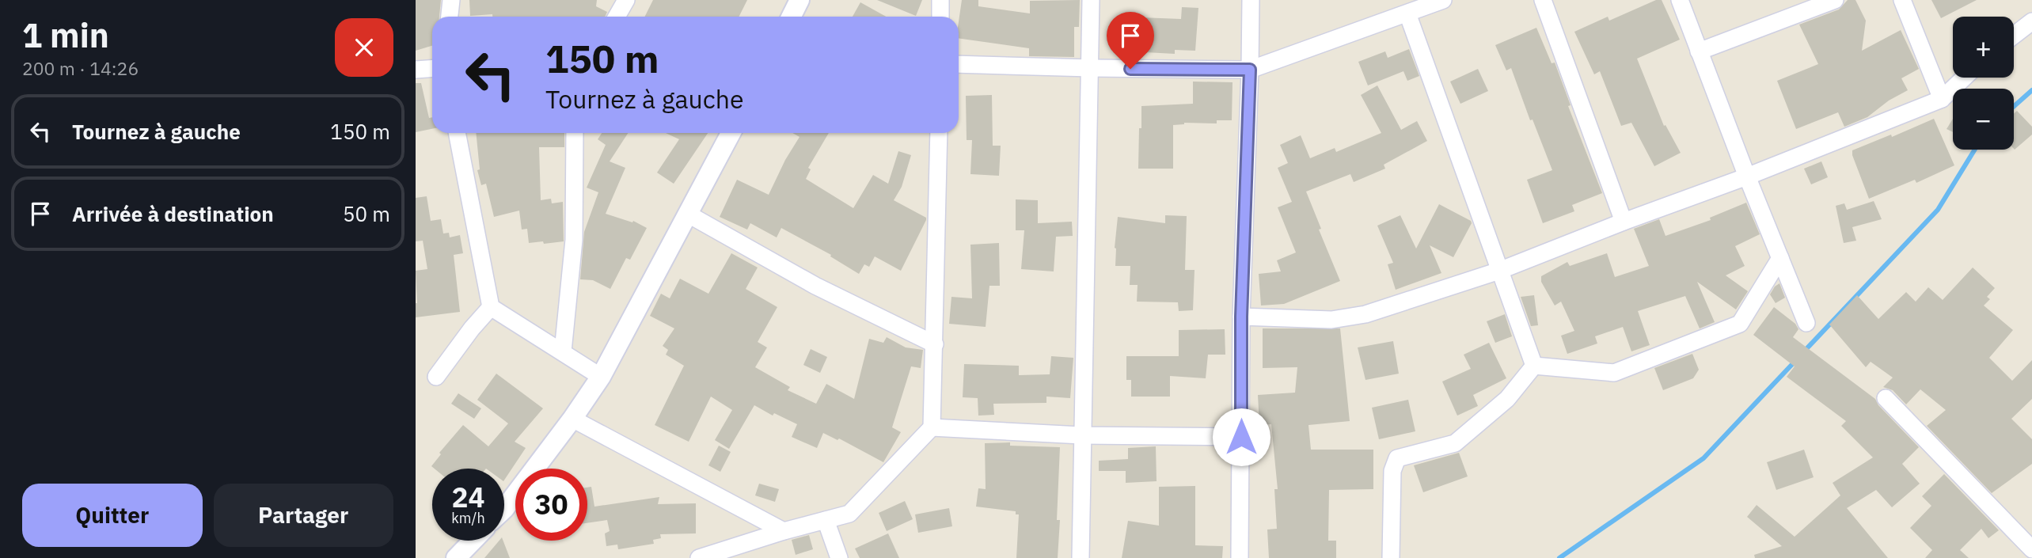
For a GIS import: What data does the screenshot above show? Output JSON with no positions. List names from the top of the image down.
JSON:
{
  "page": {
    "heading": ["1 min", "200 m · 14:26"],
    "map_buttons": ["+", "−"],
    "turn": ["150 m", "Tournez à gauche"],
    "list": [
      {
        "name": "Tournez à gauche",
        "value": "150 m"
      },
      {
        "name": "Arrivée à destination",
        "value": "50 m"
      }
    ],
    "speed": "24 km/h",
    "limit": "30",
    "buttons": ["Quitter", "Partager"]
  }
}
